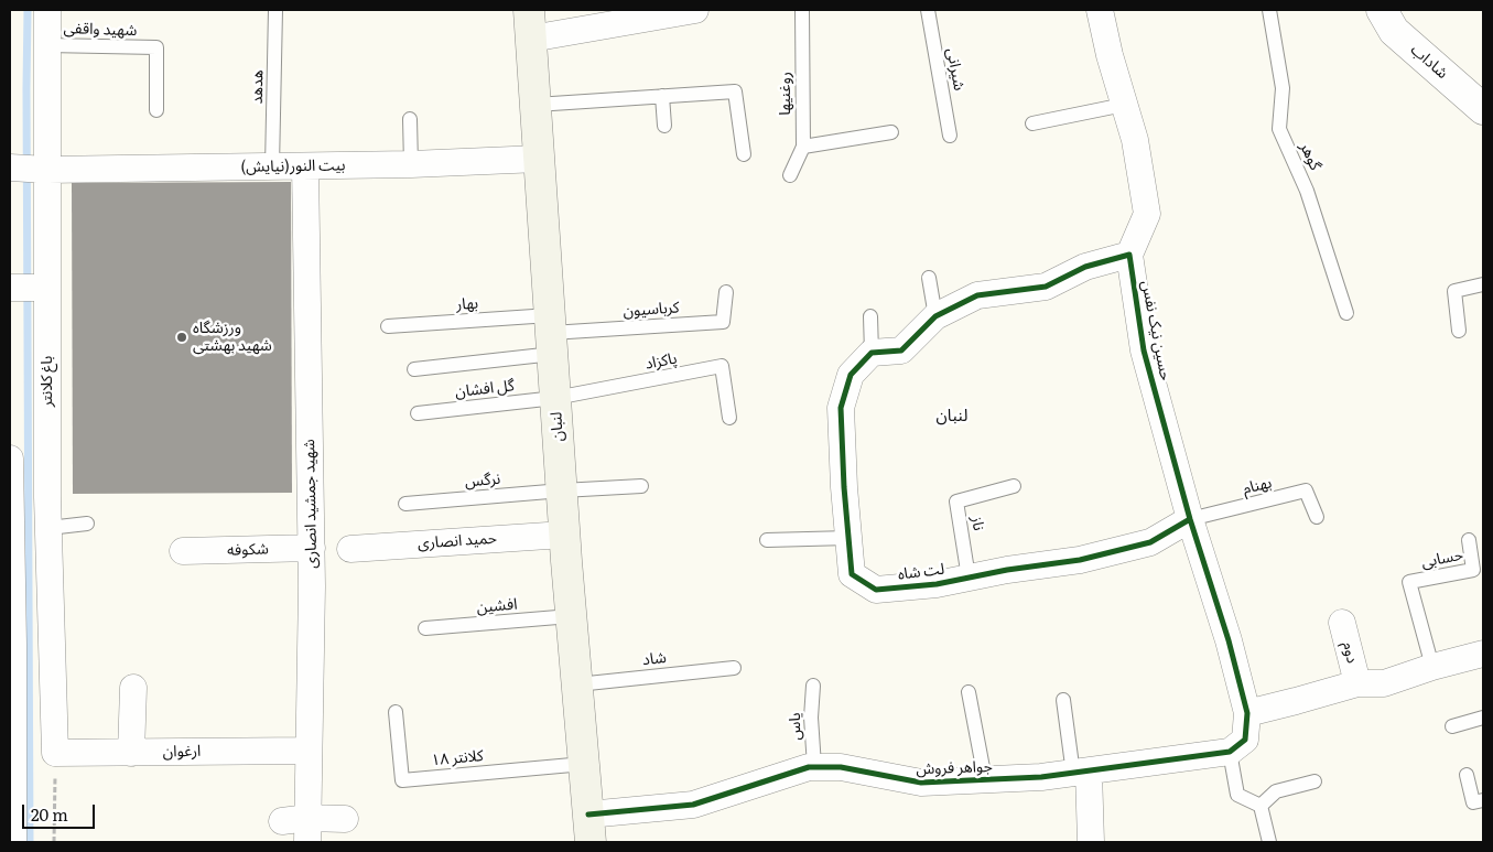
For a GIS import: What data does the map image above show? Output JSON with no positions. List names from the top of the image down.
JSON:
{
  "streets": {
    "main road": ["لنبان"],
    "street": [
      "شاداب",
      "بیت النور(نیایش)",
      "حسین نیک نفس",
      "باغ کلانتر",
      "شهید جمشید انصاری",
      "حمید انصاری",
      "شکوفه",
      "لت شاه",
      "دوم",
      "ارغوان",
      "جواهر فروش"
    ],
    "lane": [
      "شهید واقفی",
      "شیرانی",
      "هدهد",
      "روغنیها",
      "گوهر",
      "بهار",
      "کرباسیون",
      "پاکزاد",
      "گل افشان",
      "نرگس",
      "بهنام",
      "ناز",
      "حسابی",
      "افشین",
      "شاد",
      "یاس",
      "کلانتر ۱۸"
    ]
  },
  "crossings": [
    ["شهید واقفی", "باغ کلانتر"],
    ["هدهد", "بیت النور(نیایش)"],
    ["بیت النور(نیایش)", "باغ کلانتر"],
    ["بیت النور(نیایش)", "لنبان"],
    ["بیت النور(نیایش)", "شهید جمشید انصاری"],
    ["بهار", "کرباسیون"],
    ["بهار", "لنبان"],
    ["کرباسیون", "لنبان"],
    ["حسین نیک نفس", "بهنام"],
    ["حسین نیک نفس", "لت شاه"],
    ["پاکزاد", "گل افشان"],
    ["پاکزاد", "لنبان"],
    ["باغ کلانتر", "ارغوان"],
    ["گل افشان", "لنبان"],
    ["لنبان", "نرگس"],
    ["لنبان", "حمید انصاری"],
    ["لنبان", "افشین"],
    ["لنبان", "شاد"],
    ["لنبان", "کلانتر ۱۸"],
    ["لنبان", "جواهر فروش"],
    ["بهنام", "لت شاه"],
    ["شهید جمشید انصاری", "شکوفه"],
    ["شهید جمشید انصاری", "ارغوان"],
    ["ناز", "لت شاه"],
    ["یاس", "جواهر فروش"]
  ],
  "districts": ["لنبان"],
  "places": ["ورزشگاه شهید بهشتی"],
  "scale_bar": "20 m"
}
